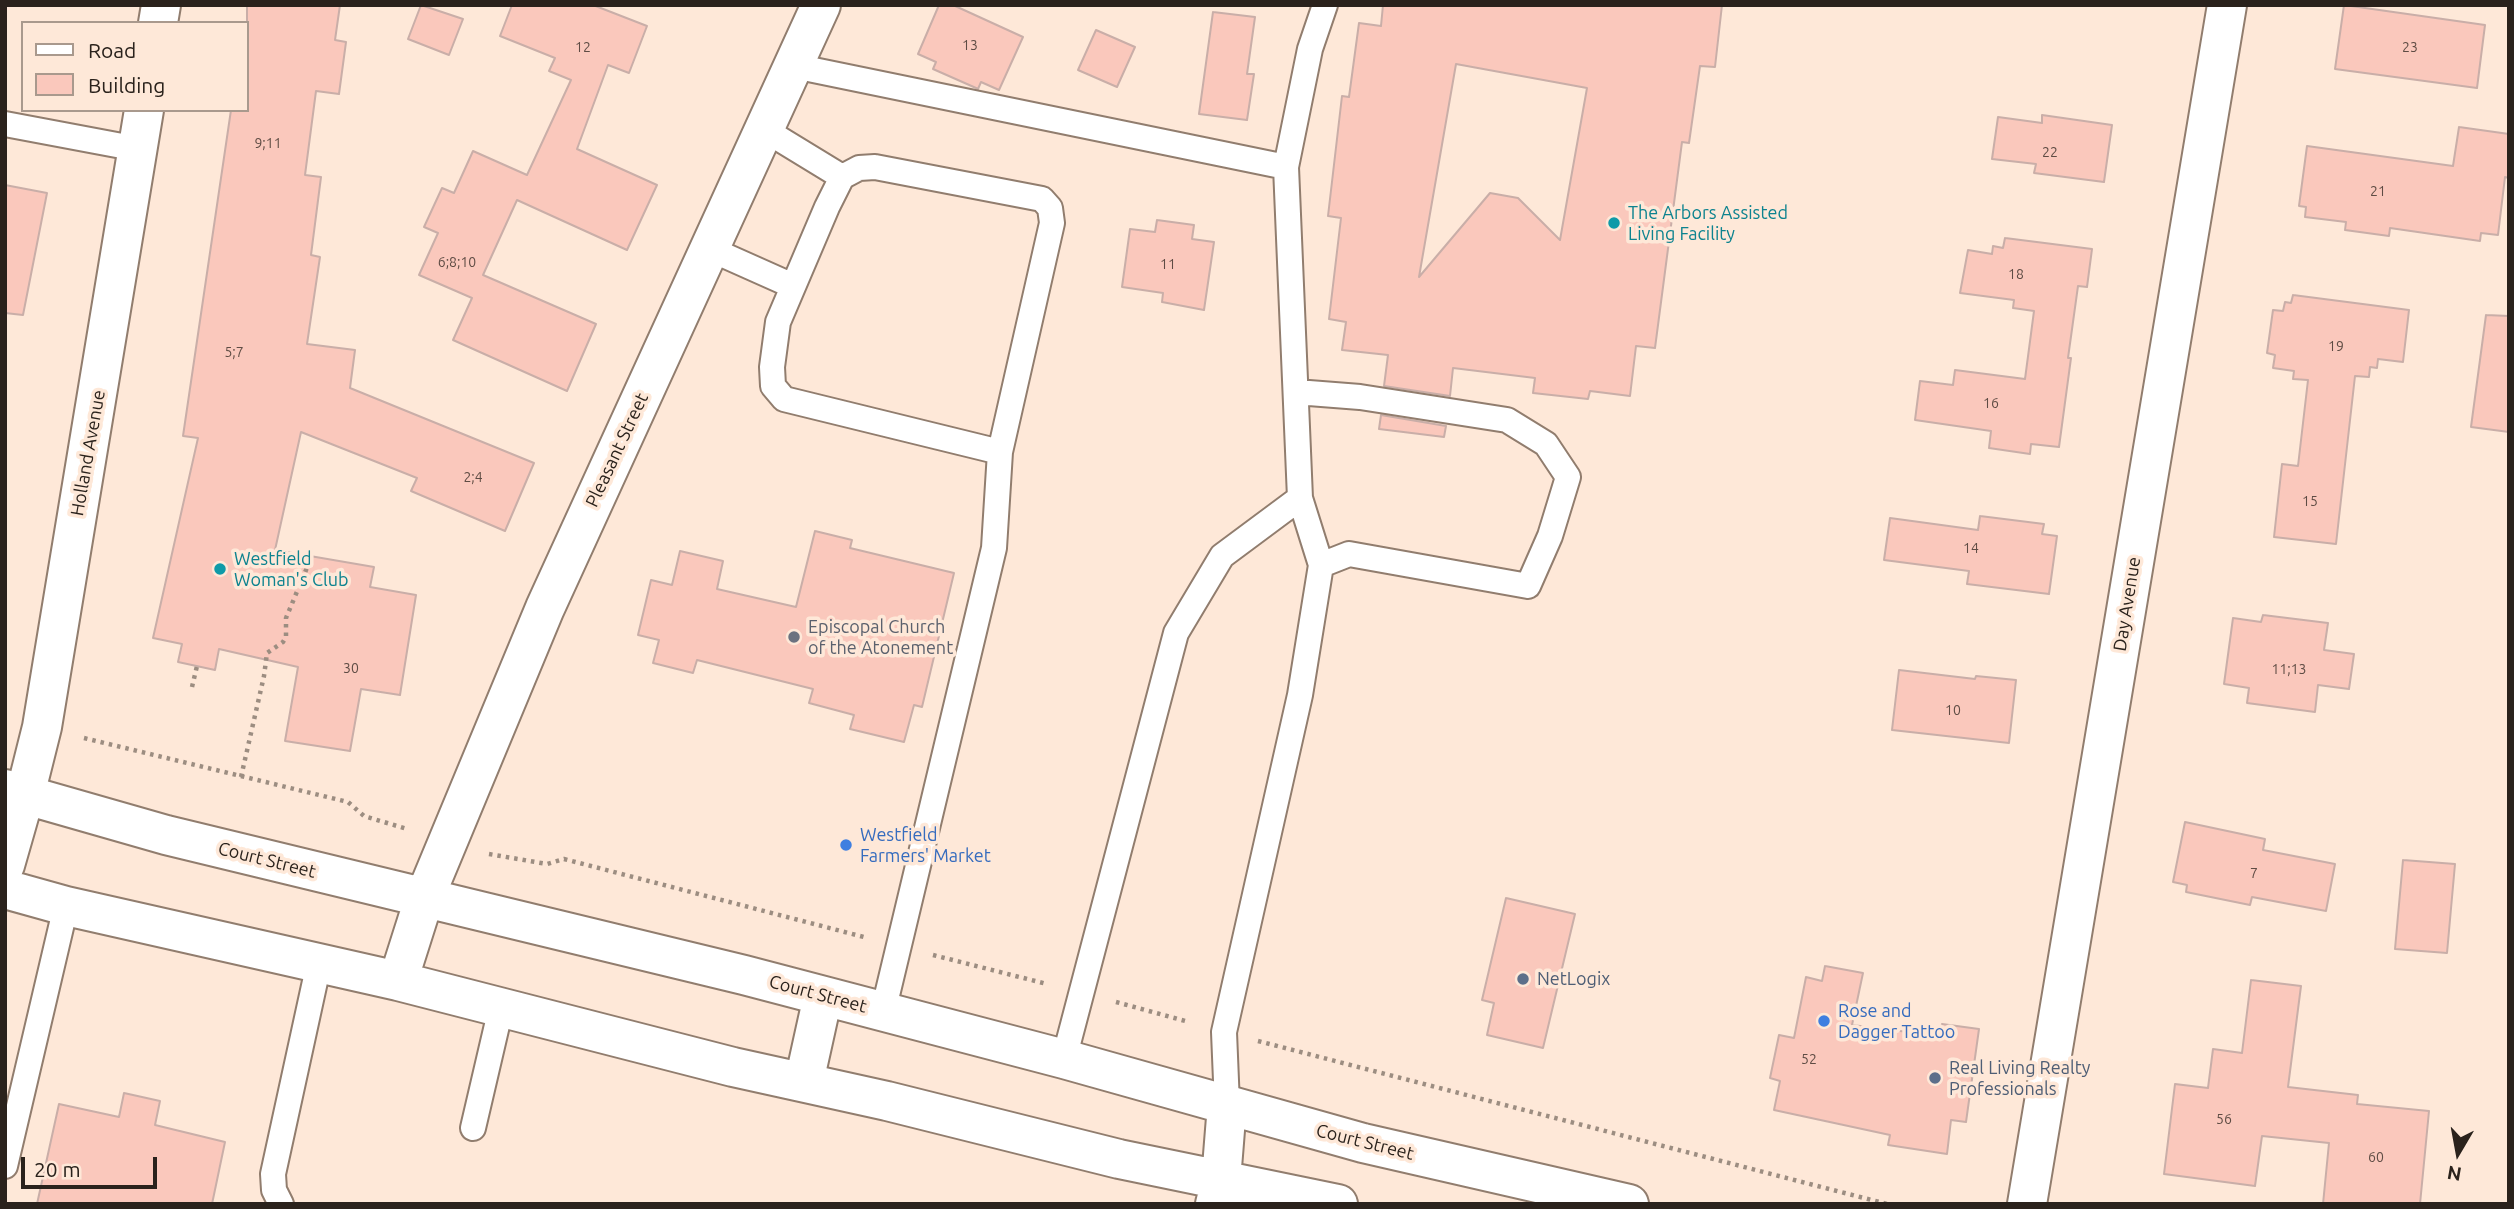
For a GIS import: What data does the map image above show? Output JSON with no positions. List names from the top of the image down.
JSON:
{
  "streets": {
    "main road": [
      "Pleasant Street",
      "Holland Avenue",
      "Day Avenue",
      "Court Street"
    ]
  },
  "crossings": [
    ["Pleasant Street", "Court Street"],
    ["Holland Avenue", "Court Street"]
  ],
  "places": [
    "The Arbors Assisted Living Facility",
    "Westfield Woman's Club",
    "Episcopal Church of the Atonement",
    "Westfield Farmers' Market",
    "NetLogix",
    "Rose and Dagger Tattoo",
    "Real Living Realty Professionals"
  ],
  "house_numbers": [
    "13",
    "12",
    "23",
    "9;11",
    "22",
    "21",
    "6;8;10",
    "11",
    "18",
    "19",
    "5;7",
    "16",
    "2;4",
    "15",
    "14",
    "30",
    "11;13",
    "10",
    "7",
    "52",
    "56",
    "60"
  ],
  "legend": ["Road", "Building"],
  "scale_bar": "20 m",
  "north": "bottom"
}
